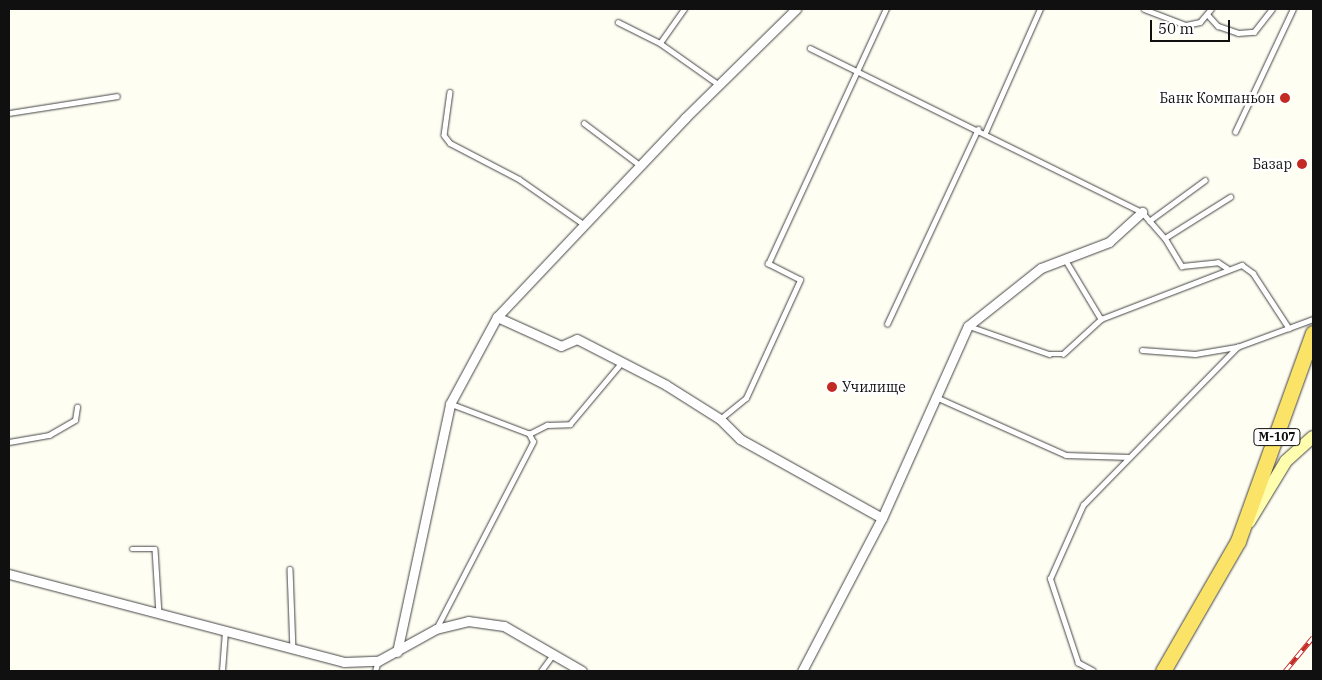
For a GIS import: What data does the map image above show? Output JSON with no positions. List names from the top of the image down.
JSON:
{
  "streets": {
    "main road": ["М-107"]
  },
  "places": ["Банк Компаньон", "Базар", "Училище"],
  "scale_bar": "50 m"
}
